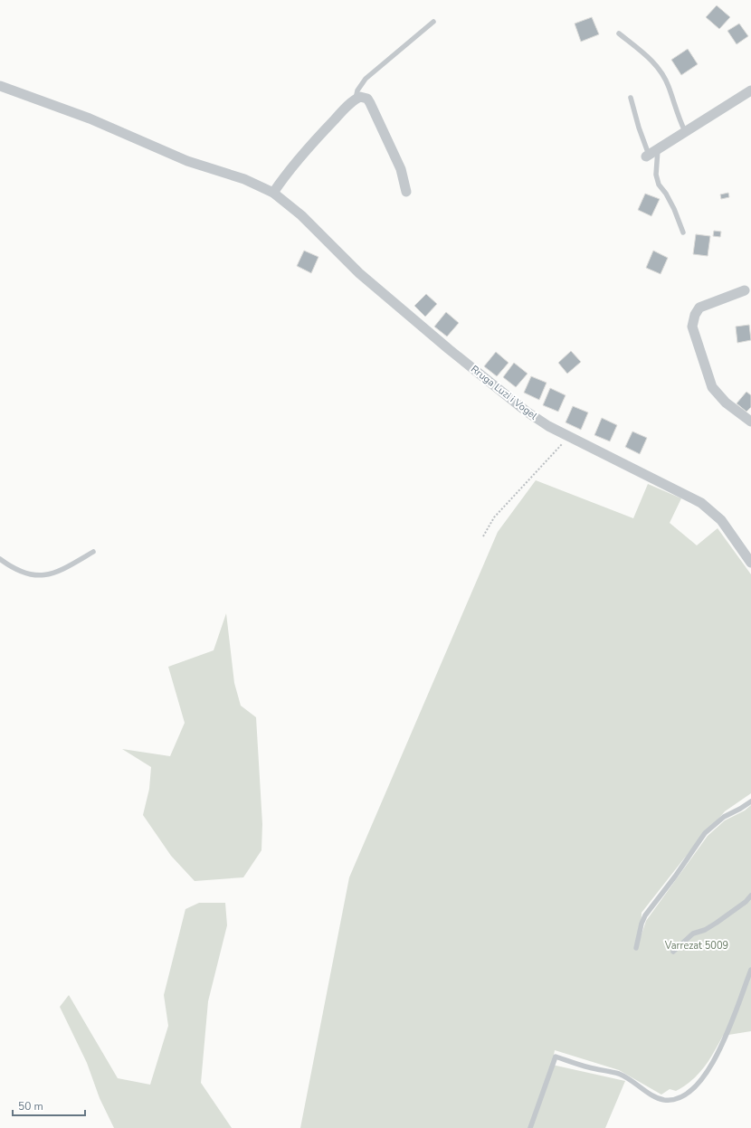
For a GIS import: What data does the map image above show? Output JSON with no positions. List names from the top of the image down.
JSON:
{
  "streets": {
    "street": ["Rruga Luzi i Vogel"]
  },
  "parks": ["Varrezat 5009"],
  "scale_bar": "50 m"
}
